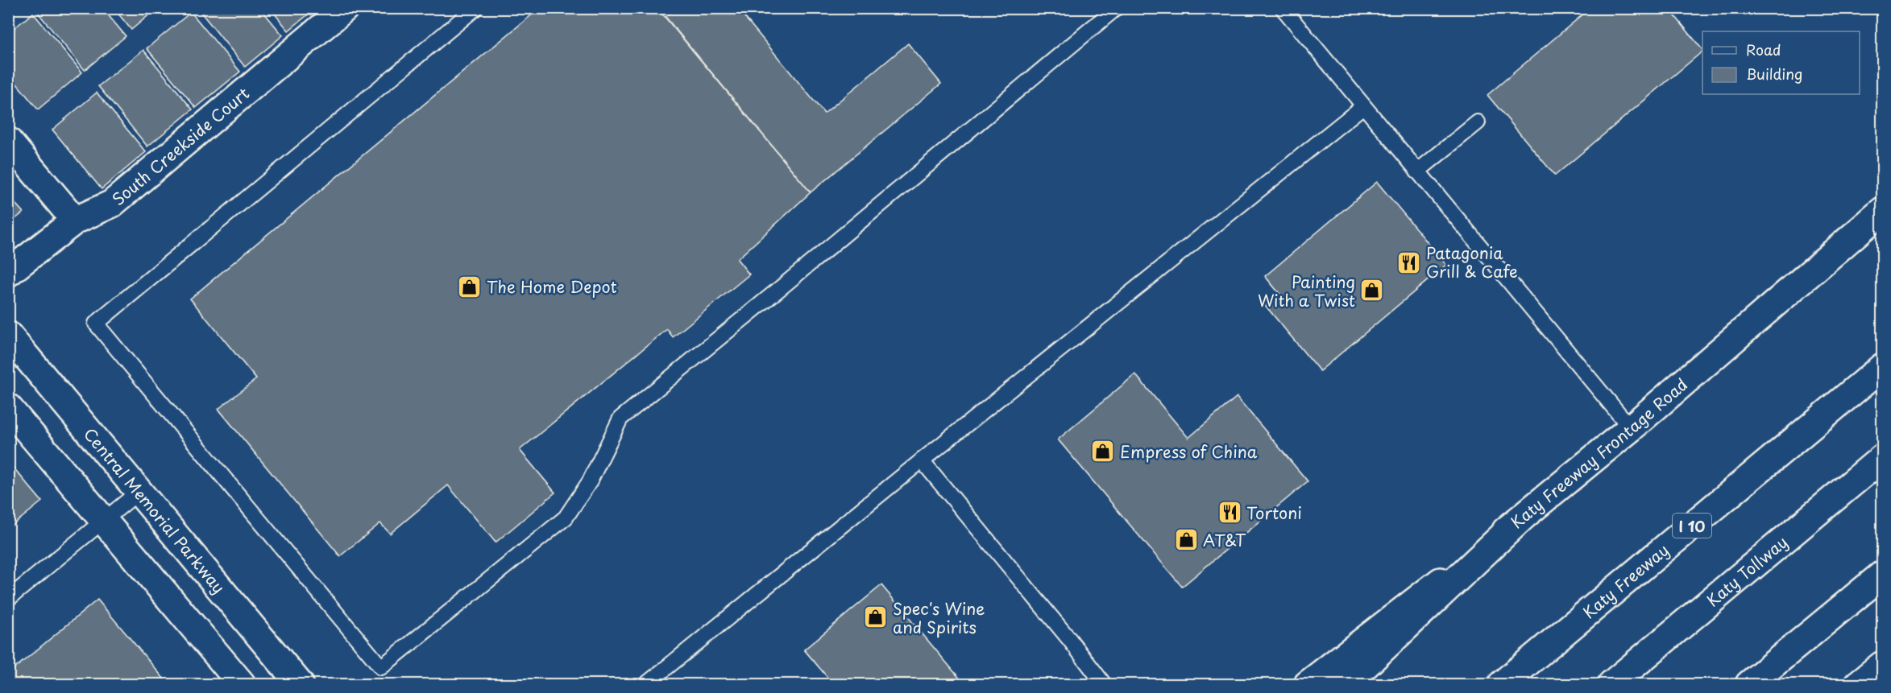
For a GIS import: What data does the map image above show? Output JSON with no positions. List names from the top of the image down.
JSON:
{
  "streets": {
    "main road": [
      "South Creekside Court",
      "Katy Freeway Frontage Road",
      "Central Memorial Parkway",
      "I 10",
      "Katy Tollway",
      "Katy Freeway"
    ]
  },
  "places": {
    "restaurant": ["Patagonia Grill & Cafe", "Tortoni"],
    "shop": [
      "The Home Depot",
      "Painting With a Twist",
      "Empress of China",
      "AT&T",
      "Spec's Wine and Spirits"
    ]
  },
  "legend": ["Road", "Building"]
}
